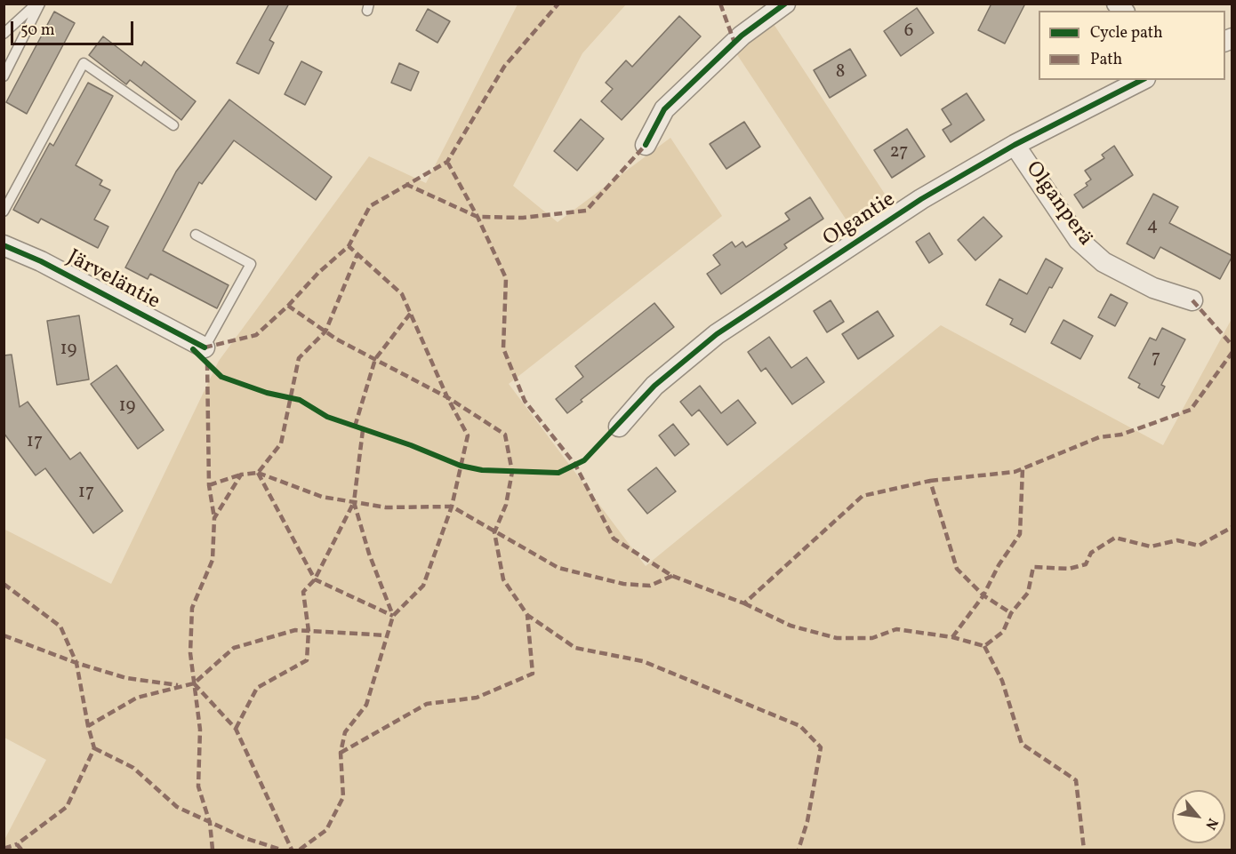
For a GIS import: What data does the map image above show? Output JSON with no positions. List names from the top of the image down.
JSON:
{
  "streets": {
    "street": ["Olganperä", "Olgantie", "Järveläntie"]
  },
  "crossings": [
    ["Olganperä", "Olgantie"]
  ],
  "house_numbers": [
    "6",
    "8",
    "27",
    "4",
    "19",
    "7",
    "19",
    "17",
    "17"
  ],
  "legend": ["Cycle path", "Path"],
  "scale_bar": "50 m",
  "north": "bottom right"
}
